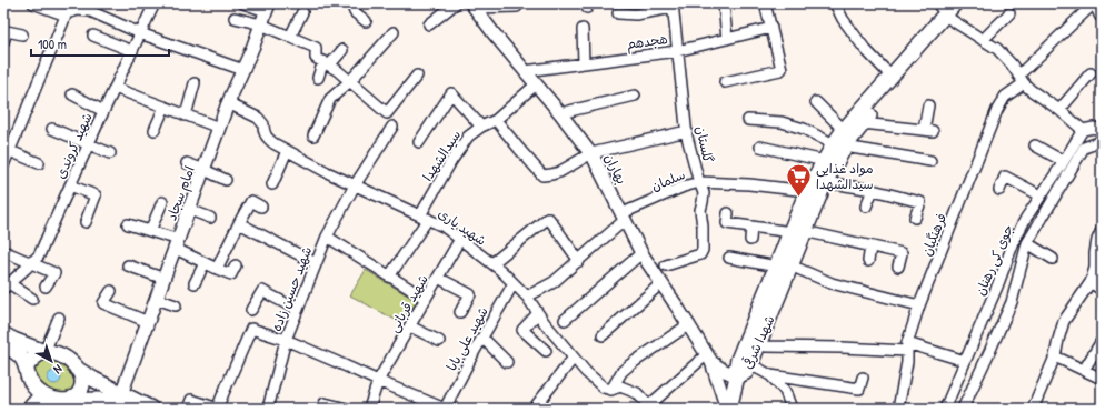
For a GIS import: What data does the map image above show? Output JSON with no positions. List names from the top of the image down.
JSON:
{
  "streets": {
    "main road": ["شهدا شرقی"],
    "street": [
      "هجدهم",
      "گلستان",
      "شهید کروندی",
      "سیدالشهدا",
      "بهاران",
      "سلمان",
      "امام سجاد",
      "شهید یاری",
      "فرهنگیان",
      "جوی کی رهنان",
      "شهید حسین زاده",
      "شهید قربانی",
      "شهید علی بابا"
    ]
  },
  "crossings": [
    ["هجدهم", "گلستان"],
    ["هجدهم", "بهاران"],
    ["گلستان", "سلمان"],
    ["سیدالشهدا", "بهاران"],
    ["سیدالشهدا", "شهید یاری"],
    ["بهاران", "سلمان"],
    ["سلمان", "شهید یاری"],
    ["سلمان", "شهدا شرقی"],
    ["امام سجاد", "شهید یاری"],
    ["شهید یاری", "شهید حسین زاده"],
    ["شهید یاری", "شهید قربانی"],
    ["شهید یاری", "شهید علی بابا"]
  ],
  "places": {
    "supermarket": ["مواد غذایی سیدالشهدا"]
  },
  "scale_bar": "100 m",
  "north": "bottom right"
}
